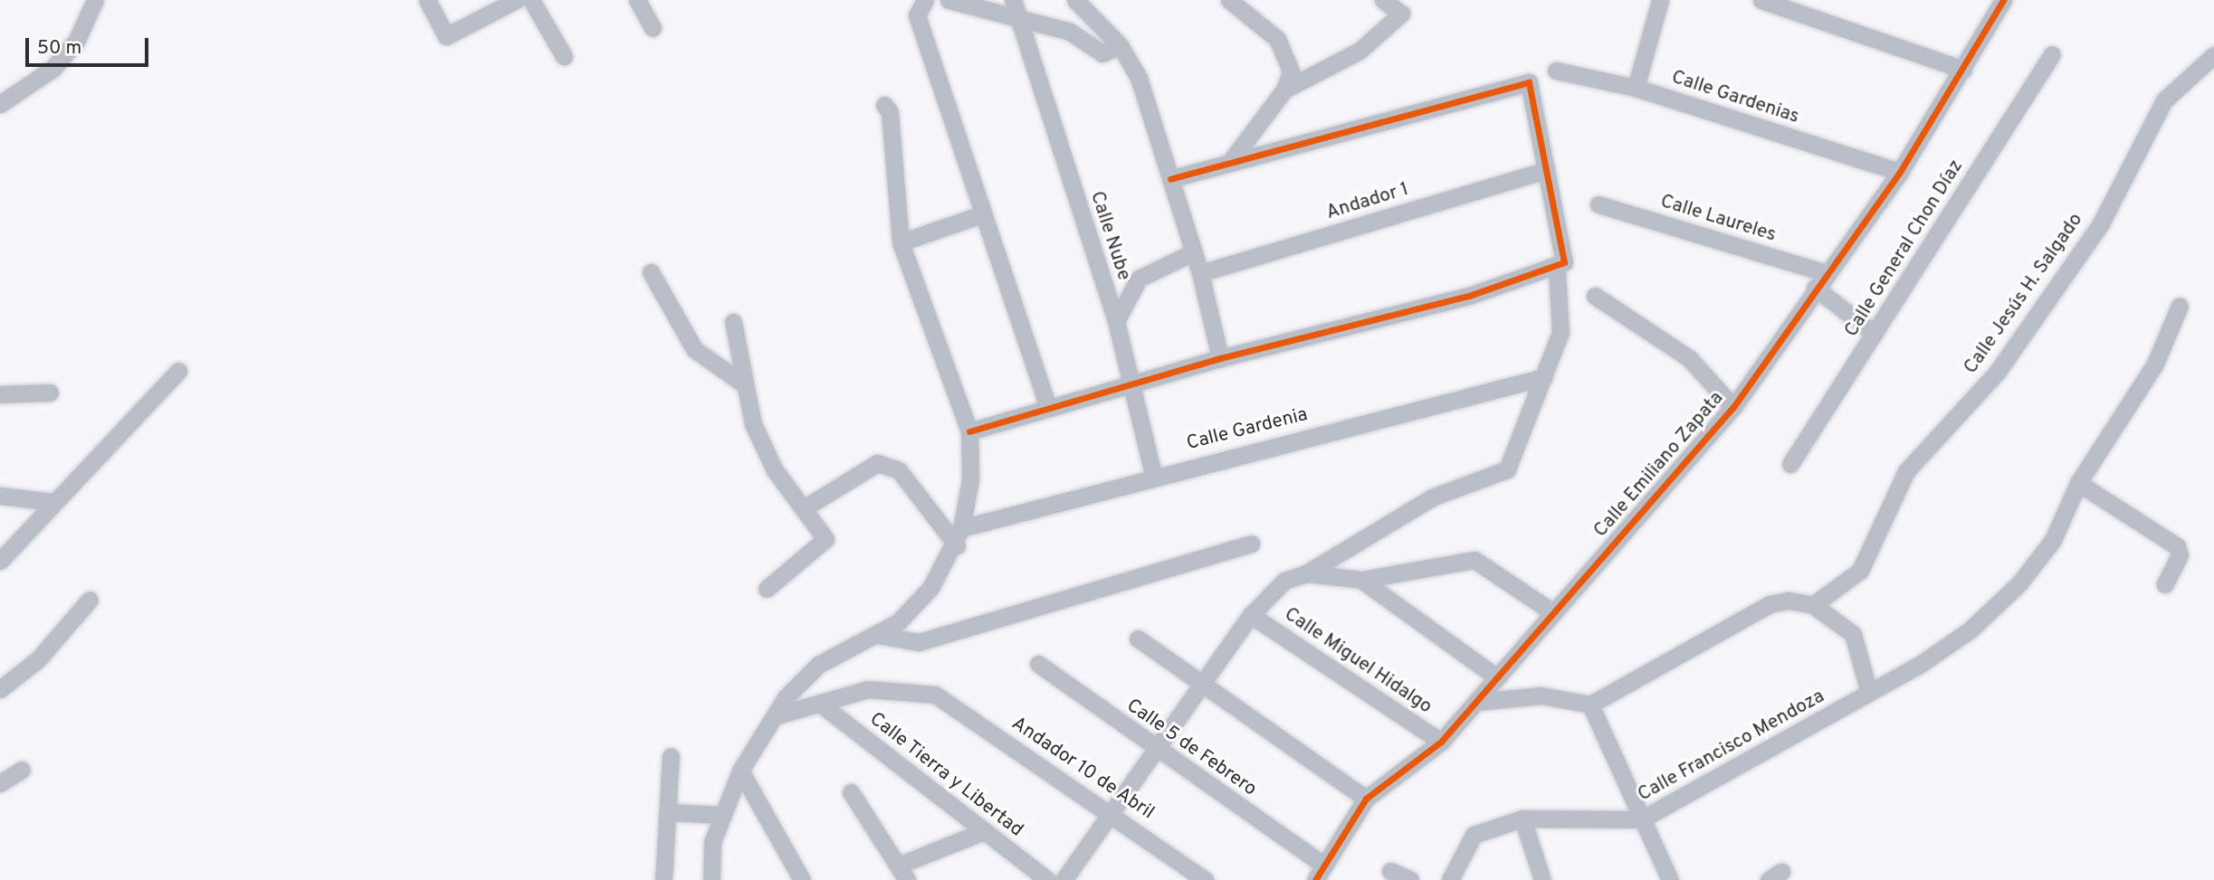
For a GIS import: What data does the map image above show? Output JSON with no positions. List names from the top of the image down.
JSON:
{
  "streets": {
    "street": [
      "Calle Gardenias",
      "Andador 1",
      "Calle Laureles",
      "Calle Nube",
      "Calle General Chon Díaz",
      "Calle Jesús H. Salgado",
      "Calle Gardenia",
      "Calle Emiliano Zapata",
      "Calle Miguel Hidalgo",
      "Calle Francisco Mendoza",
      "Calle 5 de Febrero",
      "Andador 10 de Abril",
      "Calle Tierra y Libertad"
    ]
  },
  "crossings": [
    ["Calle Gardenias", "Calle Emiliano Zapata"],
    ["Calle Laureles", "Calle Emiliano Zapata"],
    ["Calle Nube", "Calle Gardenia"],
    ["Calle Emiliano Zapata", "Calle Miguel Hidalgo"],
    ["Calle Emiliano Zapata", "Calle 5 de Febrero"],
    ["Andador 10 de Abril", "Calle Tierra y Libertad"]
  ],
  "scale_bar": "50 m"
}
